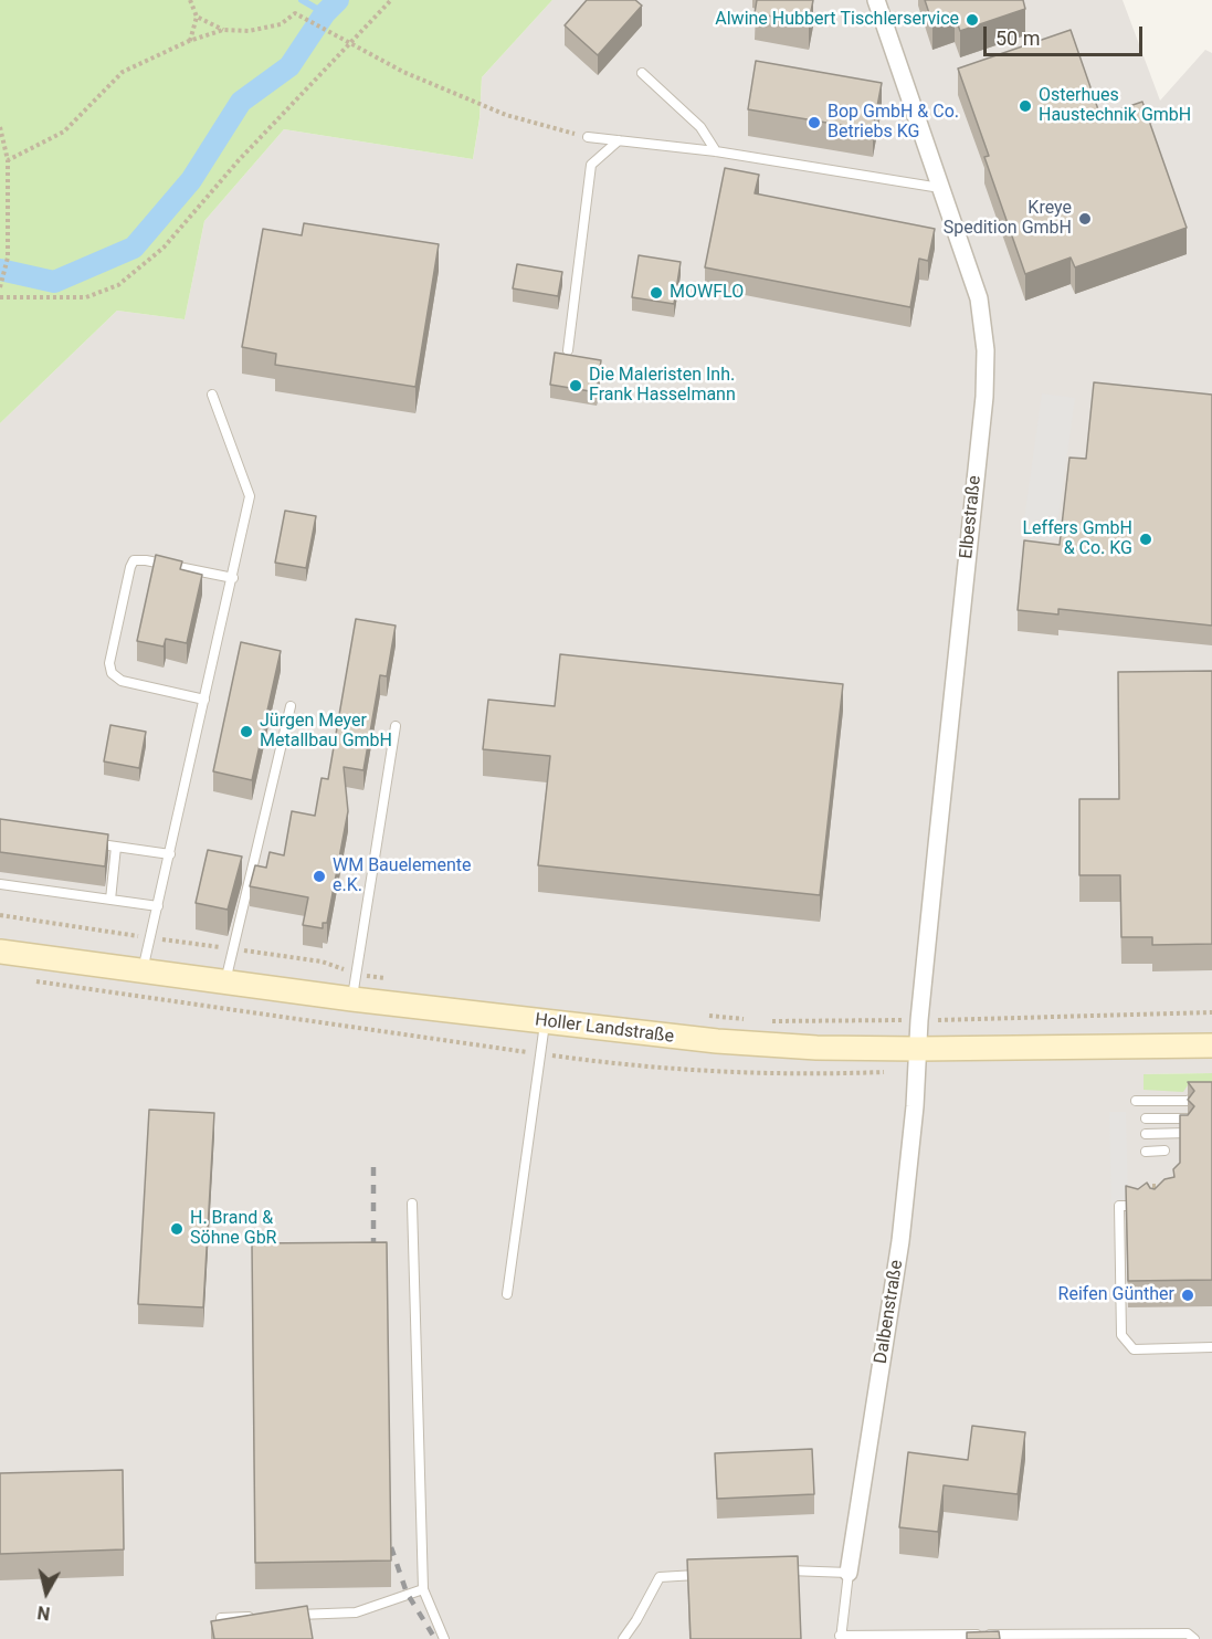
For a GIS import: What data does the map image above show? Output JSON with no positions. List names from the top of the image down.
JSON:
{
  "streets": {
    "main road": ["Holler Landstraße"],
    "street": ["Elbestraße", "Dalbenstraße"]
  },
  "crossings": [
    ["Elbestraße", "Holler Landstraße"],
    ["Elbestraße", "Dalbenstraße"],
    ["Holler Landstraße", "Dalbenstraße"]
  ],
  "places": [
    "Alwine Hubbert Tischlerservice",
    "Osterhues Haustechnik GmbH",
    "Bop GmbH & Co. Betriebs KG",
    "Kreye Spedition GmbH",
    "MOWFLO",
    "Die Maleristen Inh. Frank Hasselmann",
    "Leffers GmbH & Co. KG",
    "Jürgen Meyer Metallbau GmbH",
    "WM Bauelemente e.K.",
    "H. Brand & Söhne GbR",
    "Reifen Günther"
  ],
  "scale_bar": "50 m",
  "north": "bottom"
}
